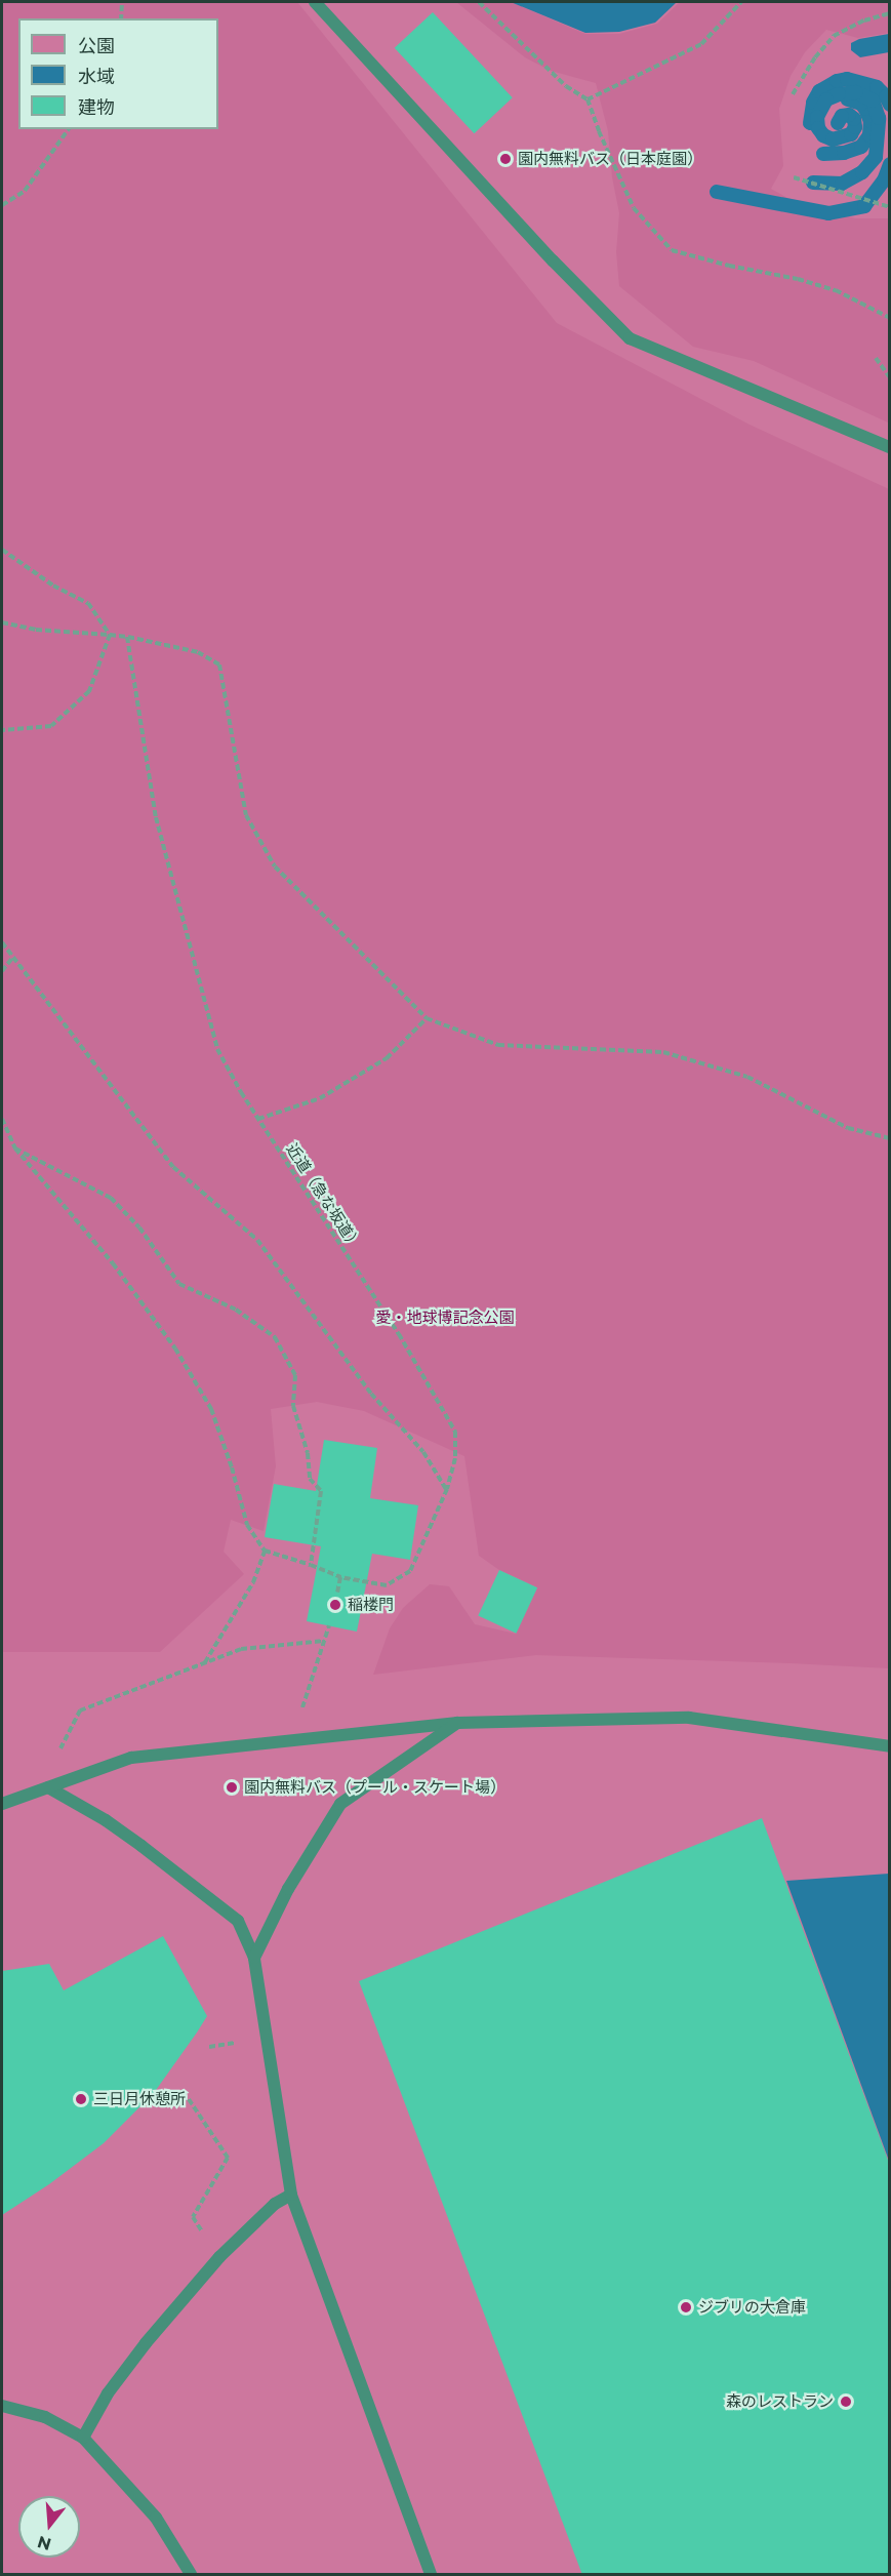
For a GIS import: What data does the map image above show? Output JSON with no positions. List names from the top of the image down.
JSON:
{
  "streets": {
    "path": ["近道（急な坂道）"]
  },
  "parks": ["愛・地球博記念公園"],
  "places": [
    "園内無料バス（日本庭園）",
    "稲楼門",
    "園内無料バス（プール・スケート場）",
    "三日月休憩所",
    "ジブリの大倉庫",
    "森のレストラン"
  ],
  "legend": ["公園", "水域", "建物"],
  "north": "bottom"
}
